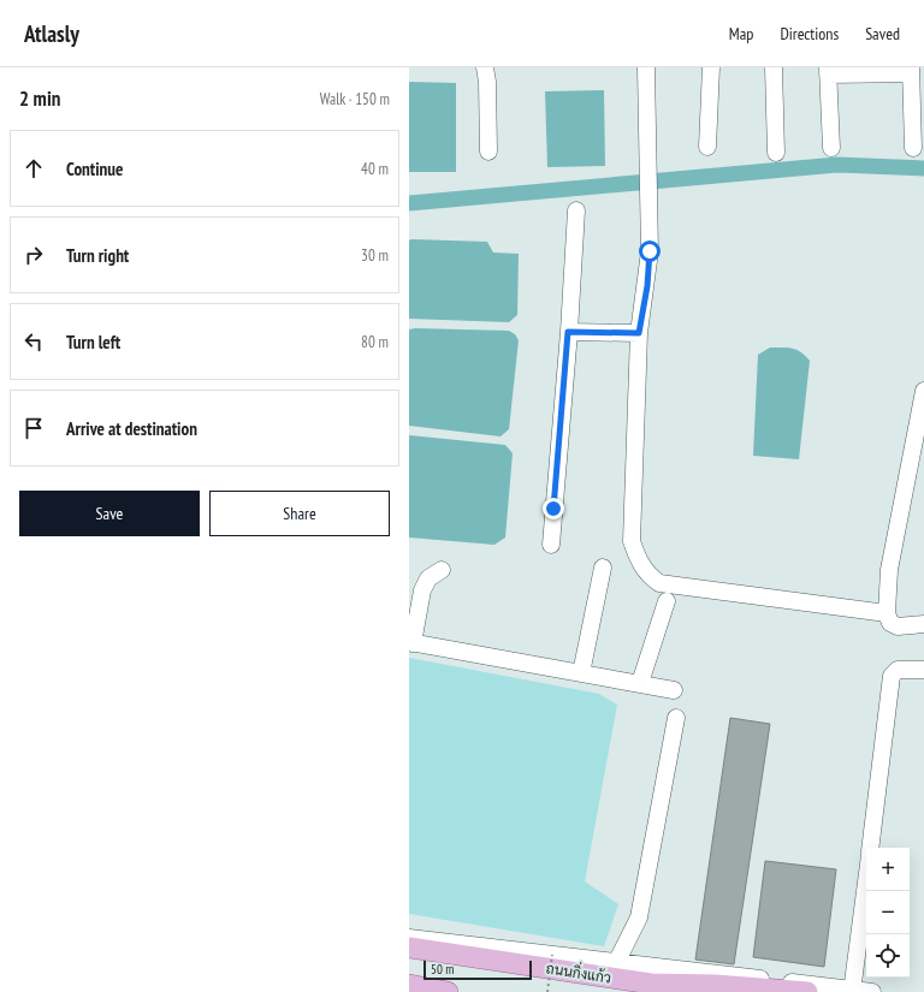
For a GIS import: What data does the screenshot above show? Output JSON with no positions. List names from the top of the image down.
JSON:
{
  "streets": {
    "main road": ["ถนนกิ่งแก้ว"]
  },
  "scale_bar": "50 m",
  "page": {
    "header": "Atlasly",
    "nav": ["Map", "Directions", "Saved"],
    "heading": ["2 min", "Walk · 150 m"],
    "list": [
      ["Continue", "40 m"],
      ["Turn right", "30 m"],
      ["Turn left", "80 m"],
      "Arrive at destination"
    ],
    "buttons": ["Save", "Share"],
    "map_buttons": ["+", "−"],
    "scale": "50 m"
  }
}
